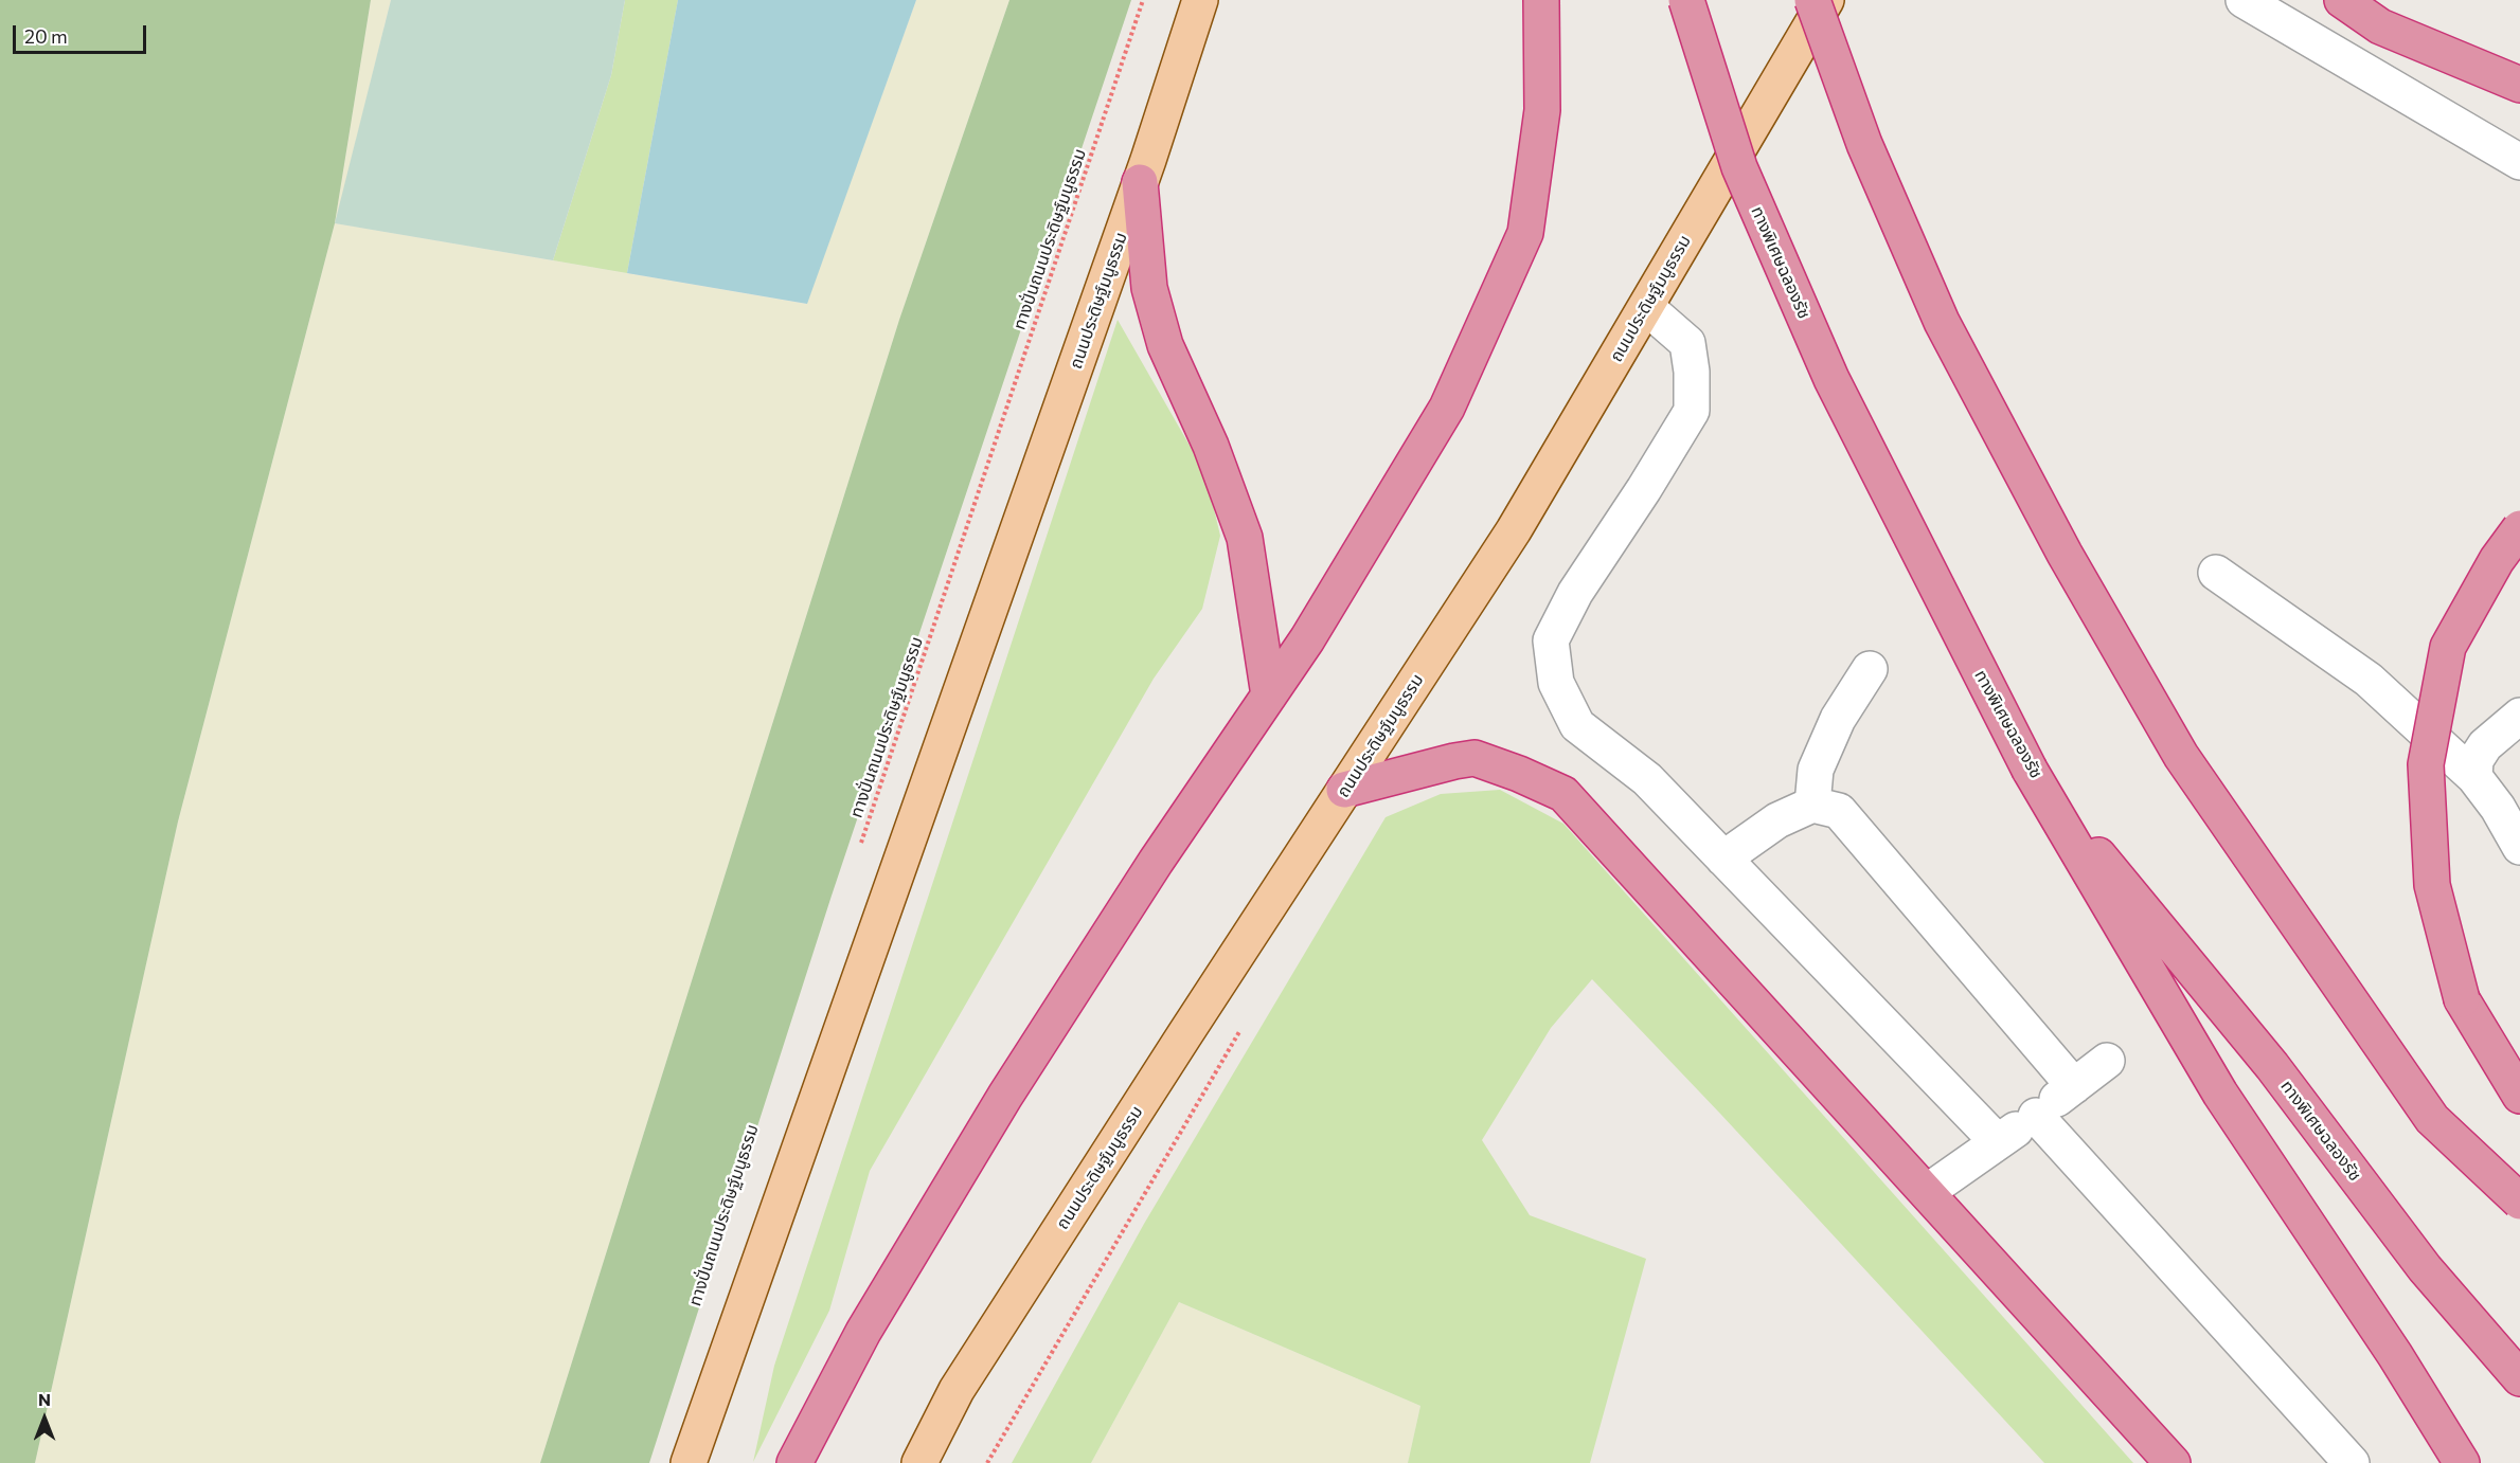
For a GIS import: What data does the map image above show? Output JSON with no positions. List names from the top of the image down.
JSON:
{
  "streets": {
    "highway": ["ทางพิเศษฉลองรัช"],
    "main road": ["ถนนประดิษฐ์มนูธรรม"],
    "path": ["ทางปั่นถนนประดิษฐ์มนูธรรม"]
  },
  "scale_bar": "20 m",
  "north": "top"
}
